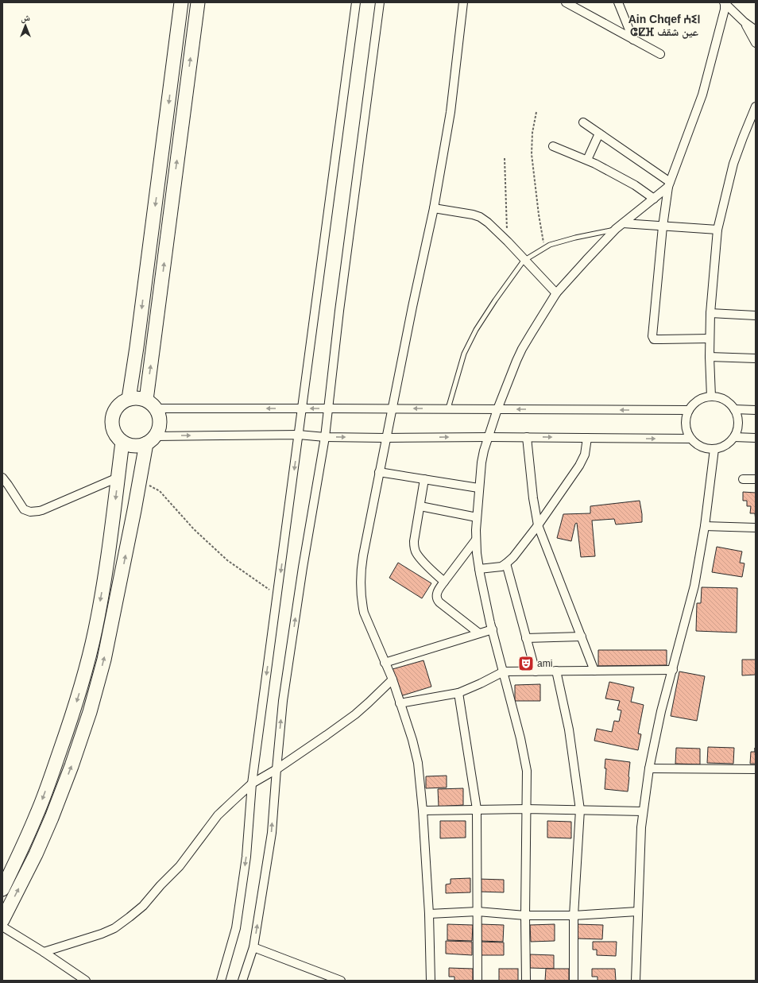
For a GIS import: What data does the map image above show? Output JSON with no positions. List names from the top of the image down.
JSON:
{
  "districts": ["Ain Chqef ⵄⵉⵏ ⵛⵇⴼ عين شقف"],
  "places": {
    "theatre": ["ami"]
  },
  "north": "top"
}
